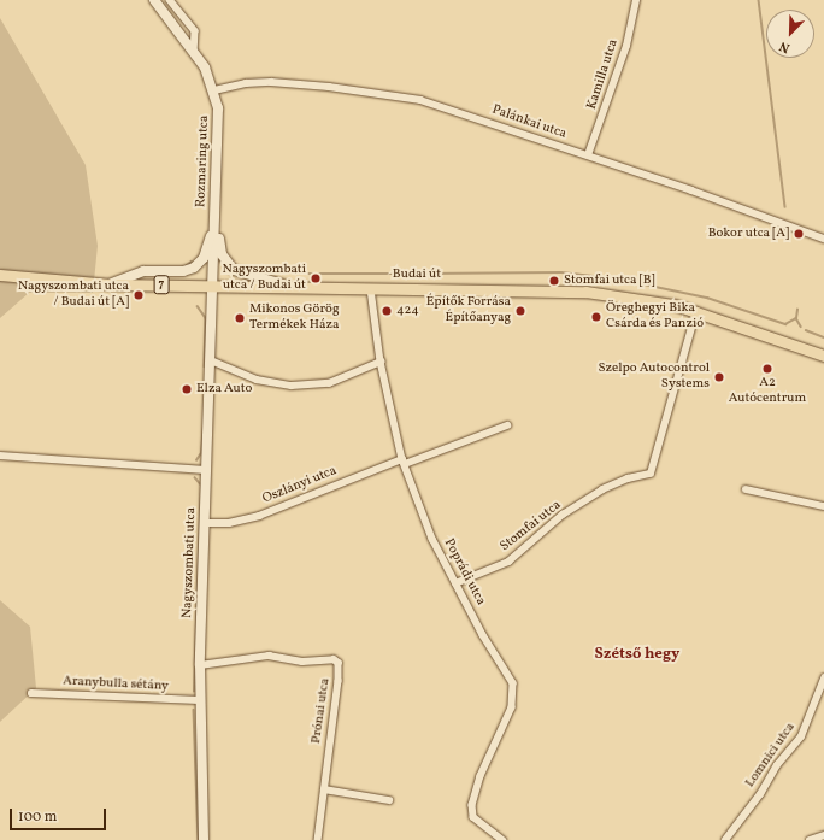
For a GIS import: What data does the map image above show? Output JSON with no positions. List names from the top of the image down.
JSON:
{
  "streets": {
    "main road": ["Budai út", "7"],
    "street": [
      "Kamilla utca",
      "Palánkai utca",
      "Rozmaring utca",
      "Oszlányi utca",
      "Stomfai utca",
      "Nagyszombati utca",
      "Poprádi utca",
      "Aranybulla sétány",
      "Prónai utca",
      "Lomnici utca"
    ]
  },
  "crossings": [
    ["Kamilla utca", "Palánkai utca"],
    ["Palánkai utca", "Rozmaring utca"],
    ["Rozmaring utca", "Budai út"],
    ["Rozmaring utca", "Nagyszombati utca"],
    ["Budai út", "Stomfai utca"],
    ["Budai út", "Nagyszombati utca"],
    ["Budai út", "Poprádi utca"],
    ["Oszlányi utca", "Nagyszombati utca"],
    ["Oszlányi utca", "Poprádi utca"],
    ["Stomfai utca", "Poprádi utca"],
    ["Nagyszombati utca", "Aranybulla sétány"],
    ["Nagyszombati utca", "Prónai utca"]
  ],
  "districts": ["Szétső hegy"],
  "places": [
    "Bokor utca [A]",
    "Nagyszombati utca / Budai út",
    "Stomfai utca [B]",
    "Nagyszombati utca / Budai út [A]",
    "424",
    "Építők Forrása Építőanyag",
    "Öreghegyi Bika Csárda és Panzió",
    "Mikonos Görög Termékek Háza",
    "A2 Autócentrum",
    "Szelpo Autocontrol Systems",
    "Elza Auto"
  ],
  "scale_bar": "100 m",
  "north": "bottom left"
}
